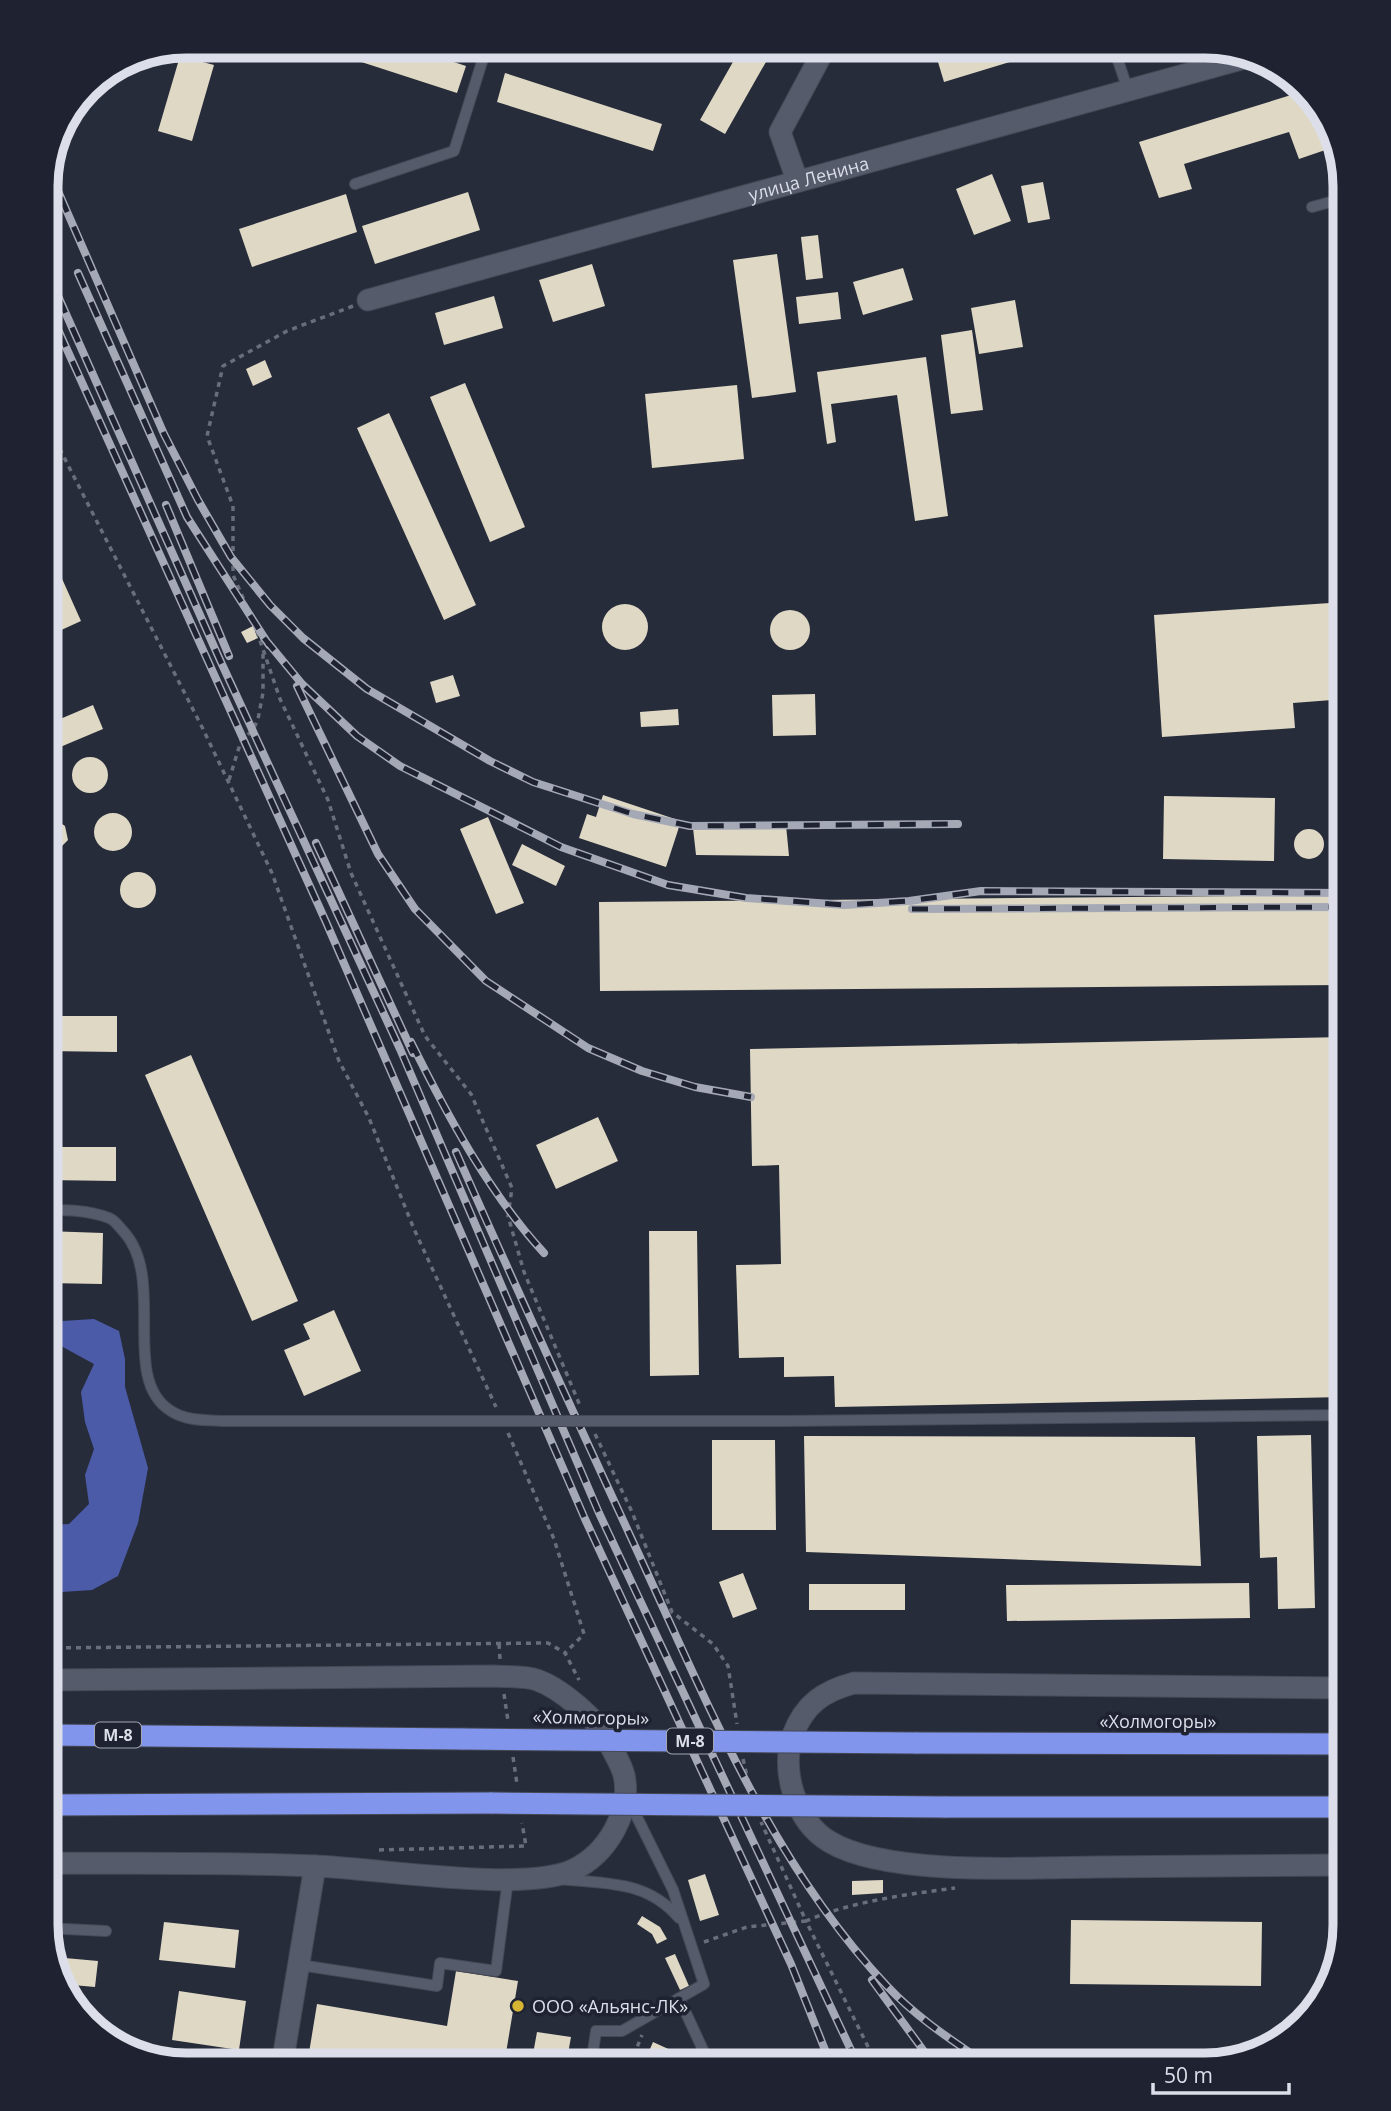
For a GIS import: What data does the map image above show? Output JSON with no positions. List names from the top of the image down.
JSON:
{
  "streets": {
    "highway": ["«Холмогоры»", "М-8"],
    "street": ["улица Ленина"]
  },
  "places": ["ООО «Альянс-ЛК»"],
  "scale_bar": "50 m"
}
